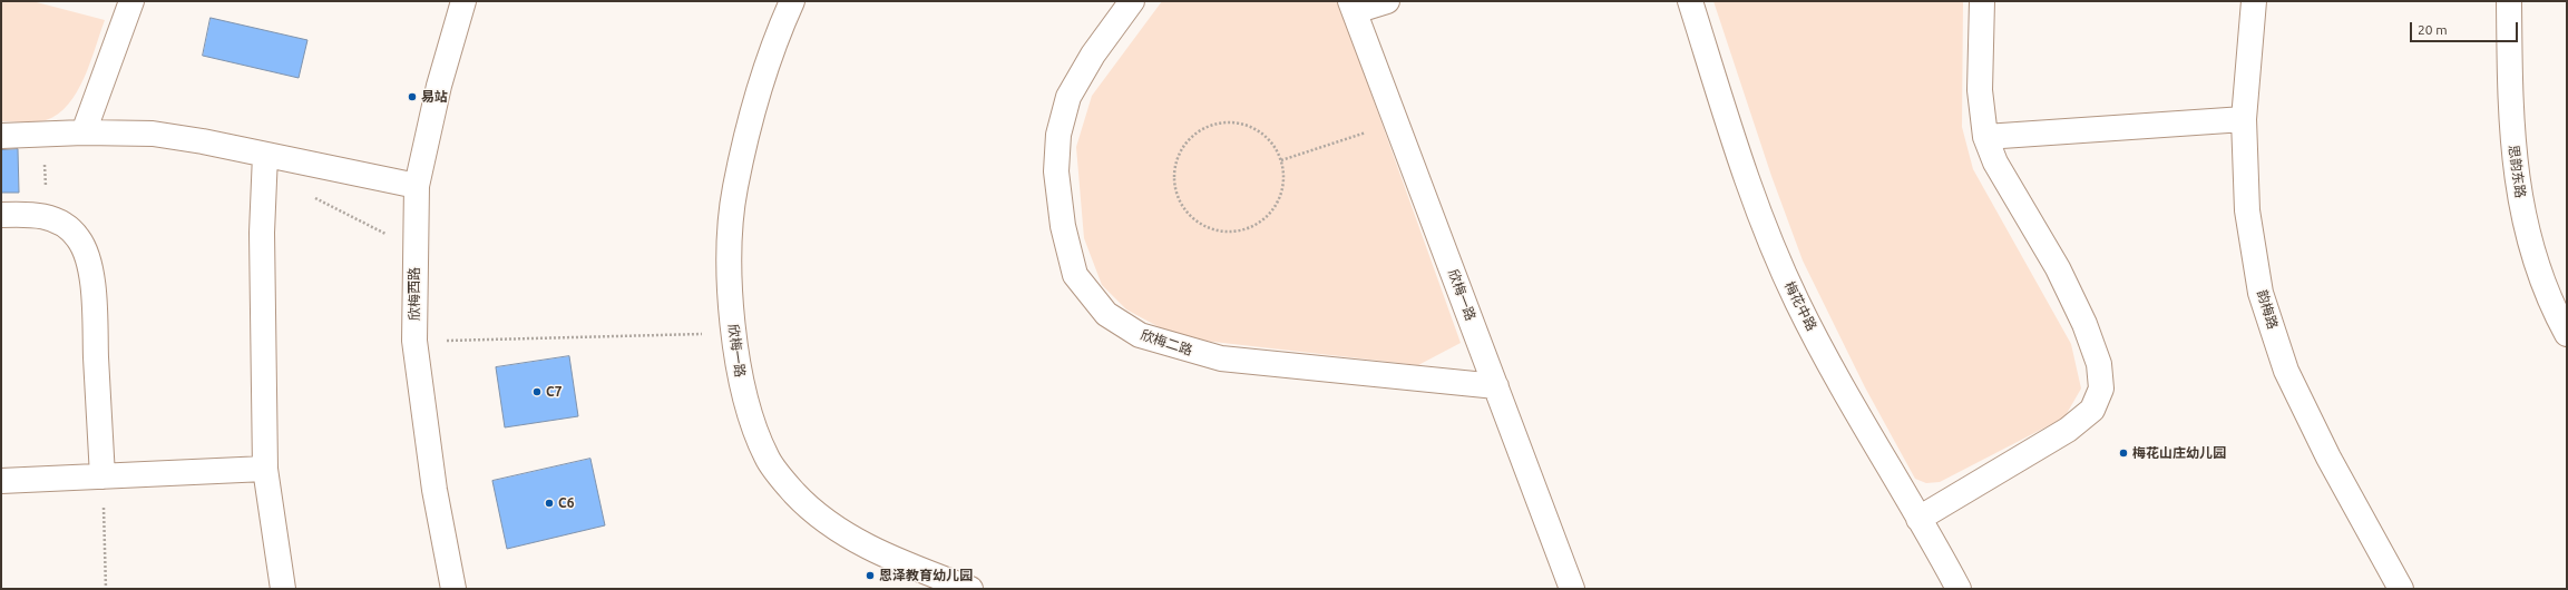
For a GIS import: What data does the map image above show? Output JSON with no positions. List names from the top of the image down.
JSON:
{
  "streets": {
    "street": [
      "思韵东路",
      "欣梅西路",
      "欣梅一路",
      "梅花中路",
      "韵梅路",
      "欣梅二路"
    ]
  },
  "crossings": [
    ["欣梅一路", "欣梅二路"]
  ],
  "places": [
    "易站",
    "C7",
    "梅花山庄幼儿园",
    "C6",
    "恩泽教育幼儿园"
  ],
  "scale_bar": "20 m"
}
